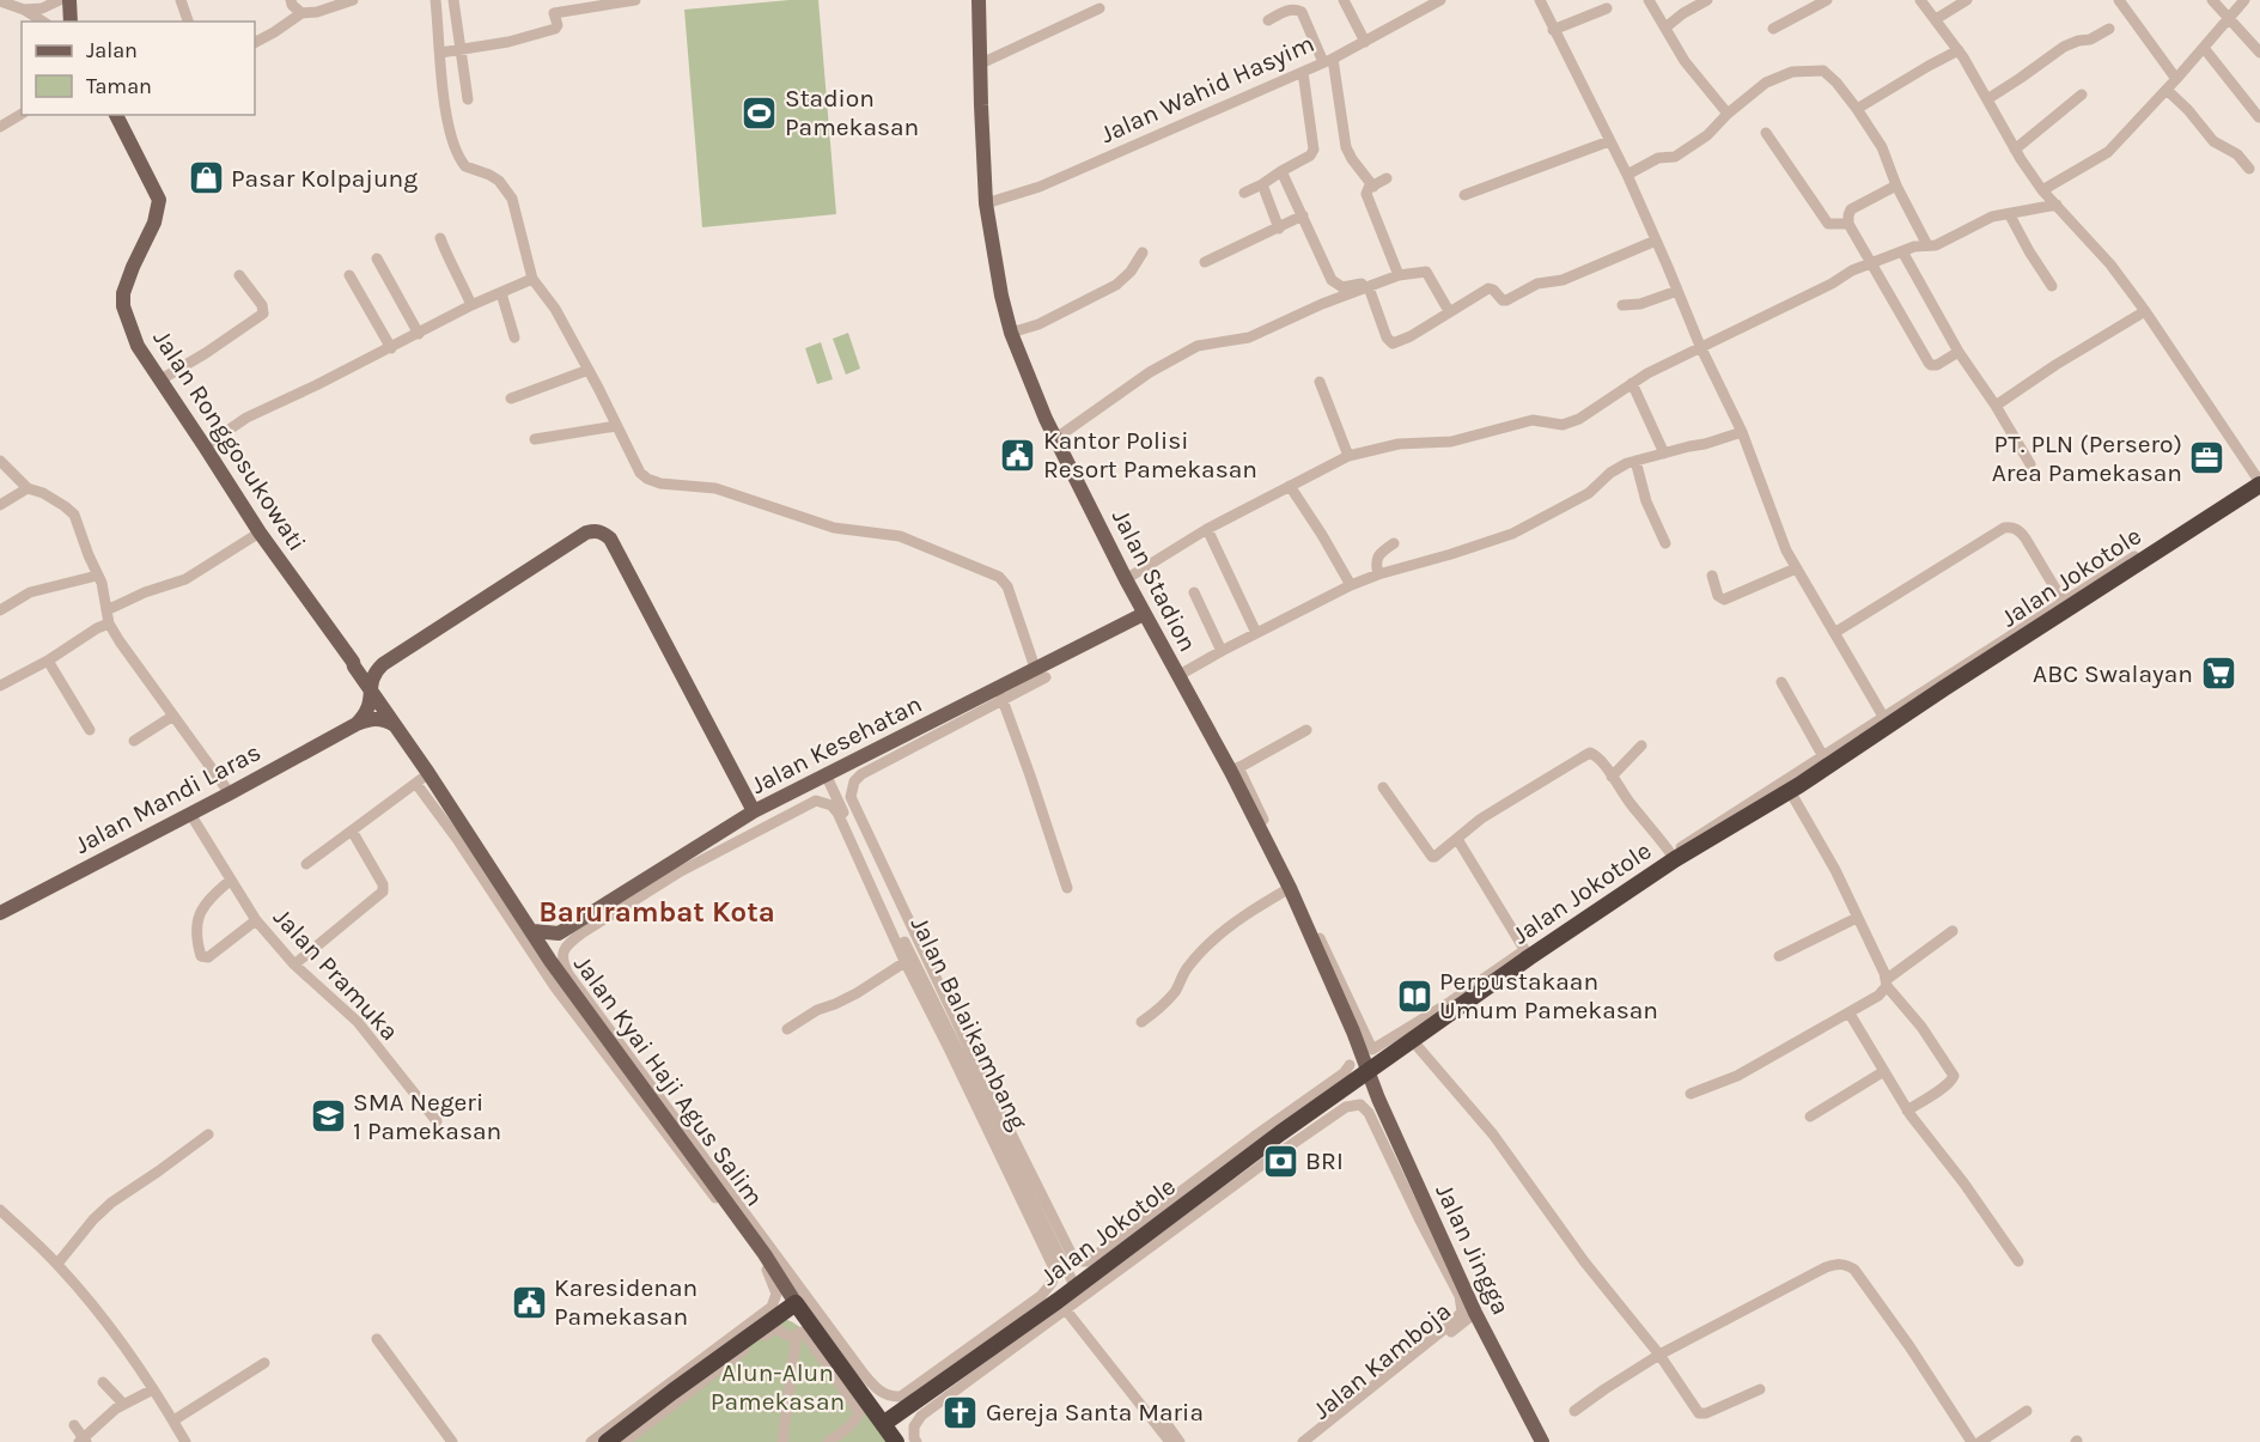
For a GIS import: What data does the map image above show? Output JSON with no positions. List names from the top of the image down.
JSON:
{
  "streets": {
    "highway": ["Jalan Jokotole", "Jalan Kyai Haji Agus Salim"],
    "main road": [
      "Jalan Ronggosukowati",
      "Jalan Stadion",
      "Jalan Kesehatan",
      "Jalan Mandi Laras",
      "Jalan Jingga"
    ],
    "street": [
      "Jalan Wahid Hasyim",
      "Jalan Pramuka",
      "Jalan Balaikambang",
      "Jalan Kamboja"
    ]
  },
  "crossings": [
    ["Jalan Wahid Hasyim", "Jalan Stadion"],
    ["Jalan Ronggosukowati", "Jalan Kyai Haji Agus Salim"],
    ["Jalan Jokotole", "Jalan Stadion"],
    ["Jalan Jokotole", "Jalan Balaikambang"],
    ["Jalan Jokotole", "Jalan Kyai Haji Agus Salim"],
    ["Jalan Jokotole", "Jalan Jingga"],
    ["Jalan Stadion", "Jalan Kesehatan"],
    ["Jalan Stadion", "Jalan Jingga"],
    ["Jalan Kesehatan", "Jalan Balaikambang"],
    ["Jalan Mandi Laras", "Jalan Pramuka"],
    ["Jalan Jingga", "Jalan Kamboja"]
  ],
  "districts": ["Barurambat Kota"],
  "parks": ["Alun-Alun Pamekasan"],
  "places": {
    "sports": ["Stadion Pamekasan"],
    "shop": ["Pasar Kolpajung"],
    "public building": ["Kantor Polisi Resort Pamekasan", "Karesidenan Pamekasan"],
    "office": ["PT. PLN (Persero) Area Pamekasan"],
    "supermarket": ["ABC Swalayan"],
    "library": ["Perpustakaan Umum Pamekasan"],
    "school or university": ["SMA Negeri 1 Pamekasan"],
    "bank": ["BRI"],
    "church": ["Gereja Santa Maria"]
  },
  "legend": ["Jalan", "Taman"]
}
